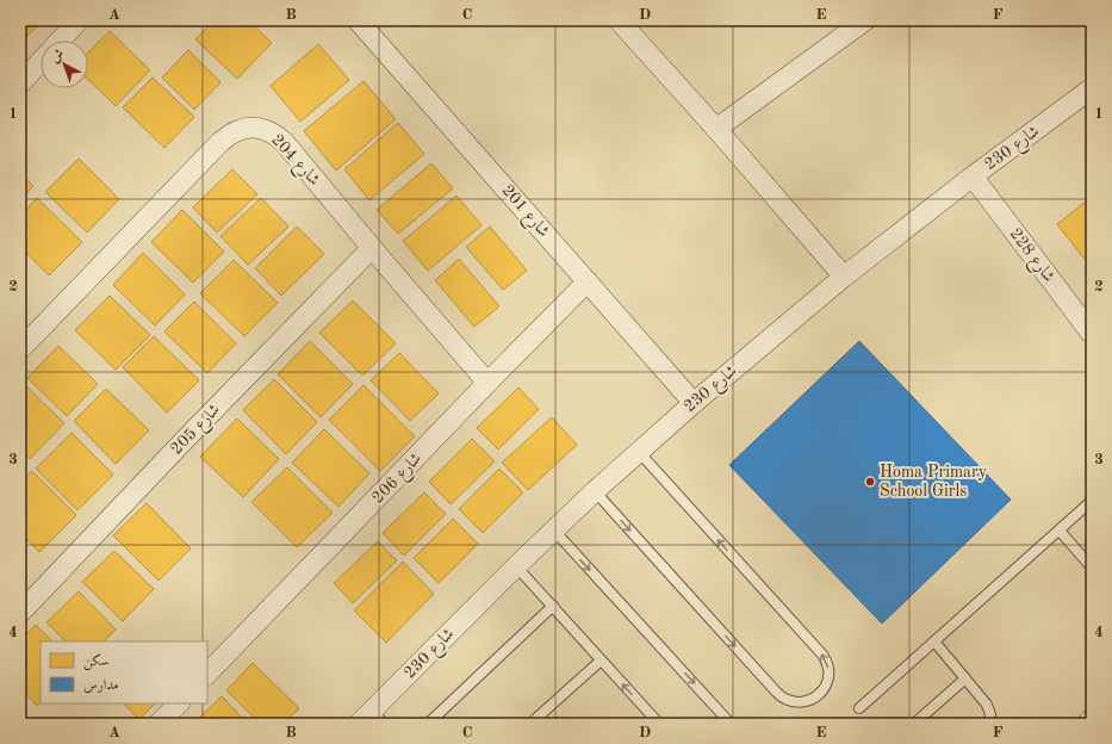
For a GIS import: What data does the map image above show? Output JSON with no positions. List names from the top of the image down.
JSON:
{
  "streets": {
    "street": [
      "شارع 230",
      "شارع 204",
      "شارع 201",
      "شارع 228",
      "شارع 205",
      "شارع 206"
    ]
  },
  "crossings": [
    ["شارع 230", "شارع 201"],
    ["شارع 230", "شارع 228"],
    ["شارع 204", "شارع 205"],
    ["شارع 204", "شارع 206"],
    ["شارع 201", "شارع 206"]
  ],
  "places": ["Homa Primary School Girls"],
  "legend": ["سكن", "مدارس"],
  "north": "top left",
  "grid": {
    "columns": [
      "A",
      "B",
      "C",
      "D",
      "E",
      "F"
    ],
    "rows": [
      "1",
      "2",
      "3",
      "4"
    ]
  }
}
